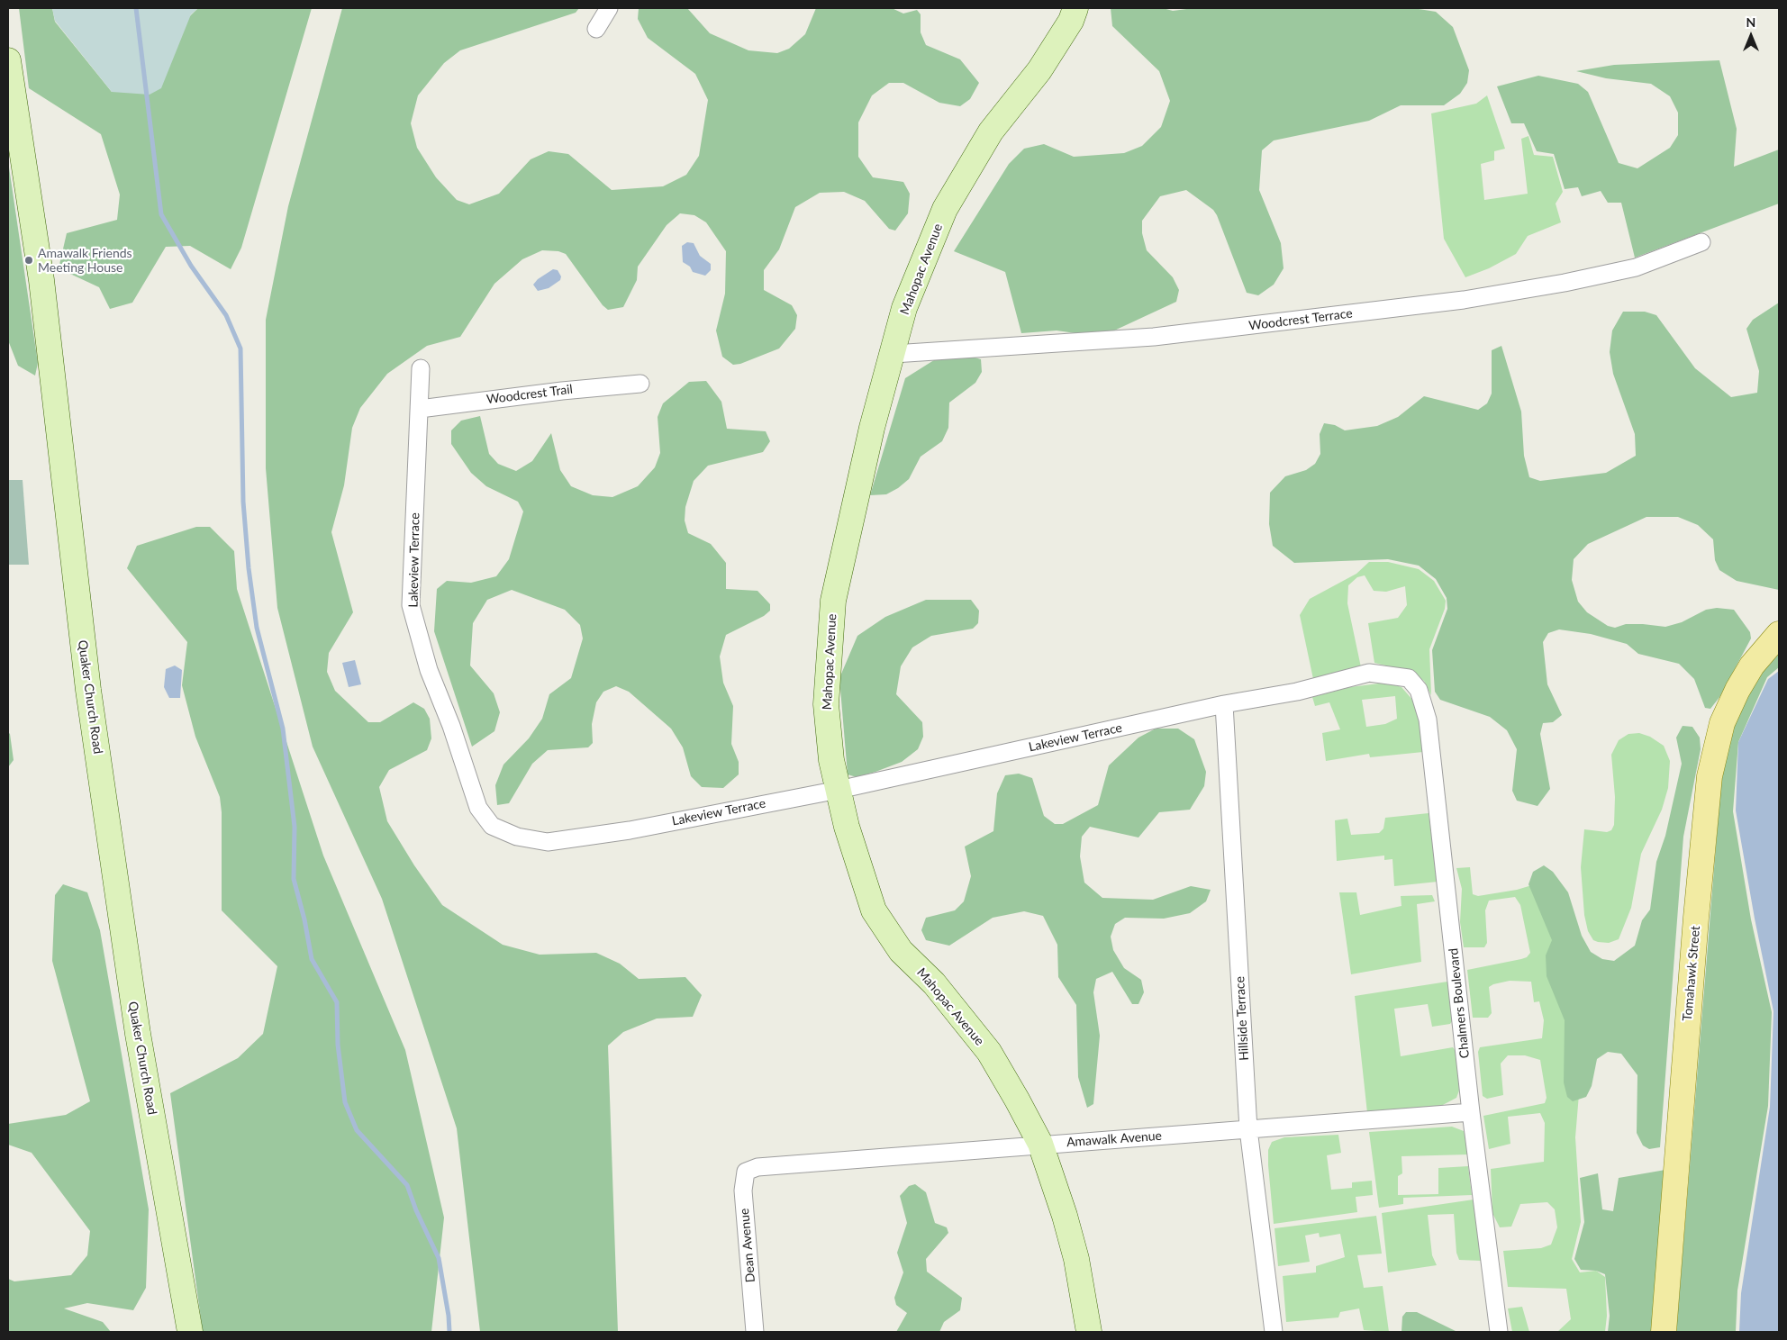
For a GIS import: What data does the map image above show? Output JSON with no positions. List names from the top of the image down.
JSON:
{
  "streets": {
    "main road": ["Tomahawk Street"],
    "street": [
      "Mahopac Avenue",
      "Woodcrest Terrace",
      "Woodcrest Trail",
      "Lakeview Terrace",
      "Quaker Church Road",
      "Chalmers Boulevard",
      "Hillside Terrace",
      "Amawalk Avenue",
      "Dean Avenue"
    ]
  },
  "crossings": [
    ["Mahopac Avenue", "Woodcrest Terrace"],
    ["Mahopac Avenue", "Lakeview Terrace"],
    ["Mahopac Avenue", "Amawalk Avenue"],
    ["Woodcrest Trail", "Lakeview Terrace"],
    ["Lakeview Terrace", "Chalmers Boulevard"],
    ["Lakeview Terrace", "Hillside Terrace"],
    ["Chalmers Boulevard", "Amawalk Avenue"],
    ["Hillside Terrace", "Amawalk Avenue"],
    ["Amawalk Avenue", "Dean Avenue"]
  ],
  "places": ["Amawalk Friends Meeting House"],
  "north": "top"
}
